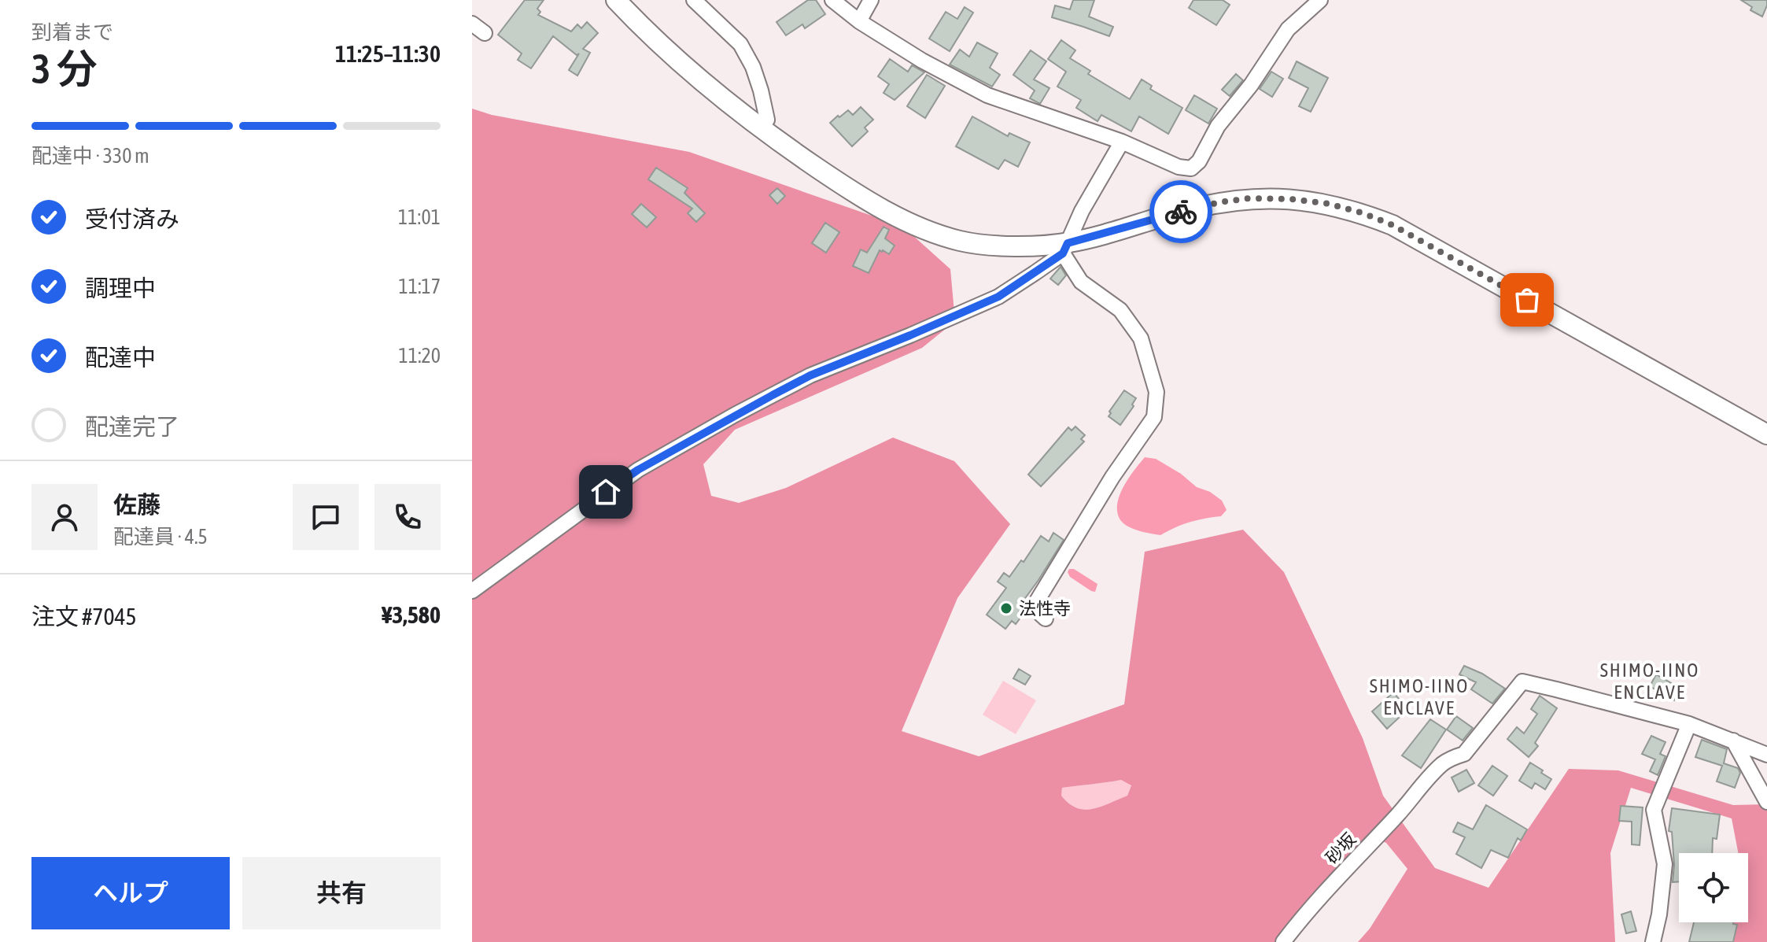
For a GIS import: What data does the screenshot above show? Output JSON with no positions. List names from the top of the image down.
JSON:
{
  "streets": {
    "street": ["砂坂"]
  },
  "districts": ["SHIMO-IINO ENCLAVE", "SHIMO-IINO ENCLAVE"],
  "places": ["法性寺"],
  "page": {
    "heading": ["3 分", "到着まで", "11:25–11:30"],
    "panel": [
      "佐藤",
      "配達員 · 4.5",
      "注文 #7045",
      "¥3,580"
    ],
    "bar": "配達中 · 330 m",
    "list": [
      ["受付済み", "11:01"],
      ["調理中", "11:17"],
      ["配達中", "11:20"],
      "配達完了"
    ],
    "buttons": ["ヘルプ", "共有"]
  }
}
